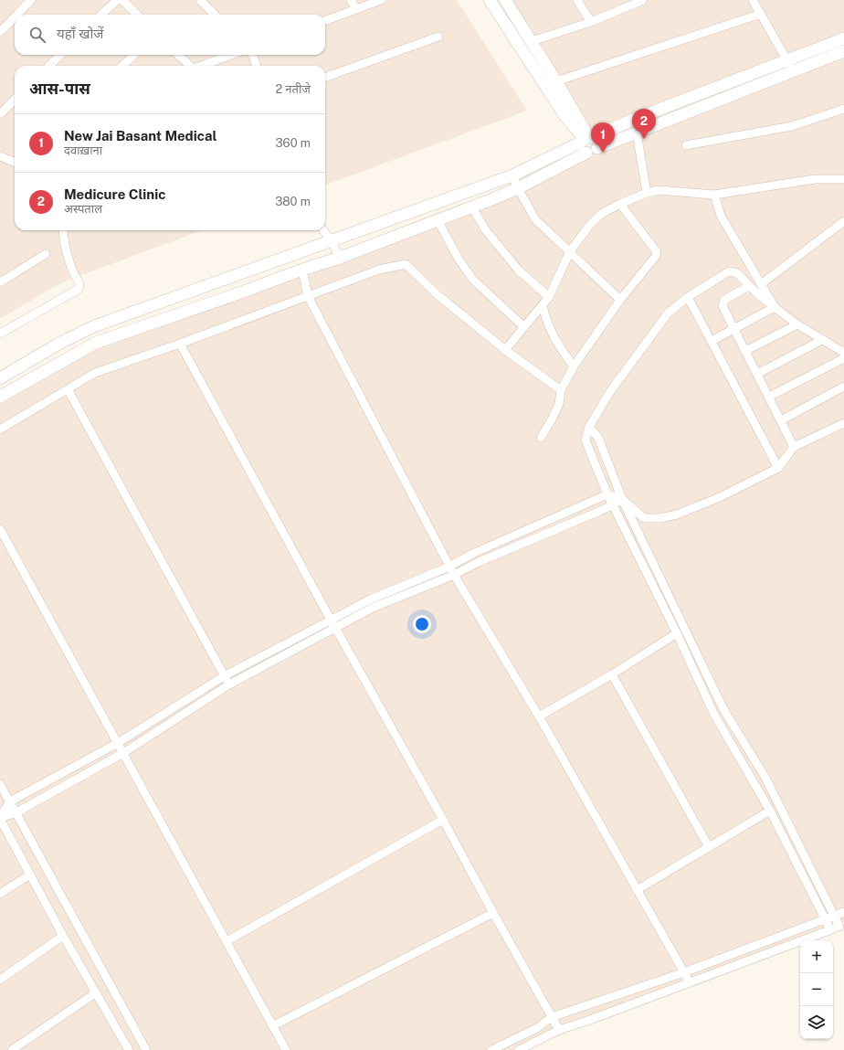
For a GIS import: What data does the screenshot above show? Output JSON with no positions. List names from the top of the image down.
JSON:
{
  "page": {
    "search": "यहाँ खोजें",
    "heading": ["आस-पास", "2 नतीजे"],
    "pins": ["2", "1"],
    "list": [
      {
        "mark": "1",
        "name": "New Jai Basant Medical",
        "note": "दवाख़ाना",
        "value": "360 m"
      },
      {
        "mark": "2",
        "name": "Medicure Clinic",
        "note": "अस्पताल",
        "value": "380 m"
      }
    ],
    "map_buttons": ["+", "−"]
  }
}
